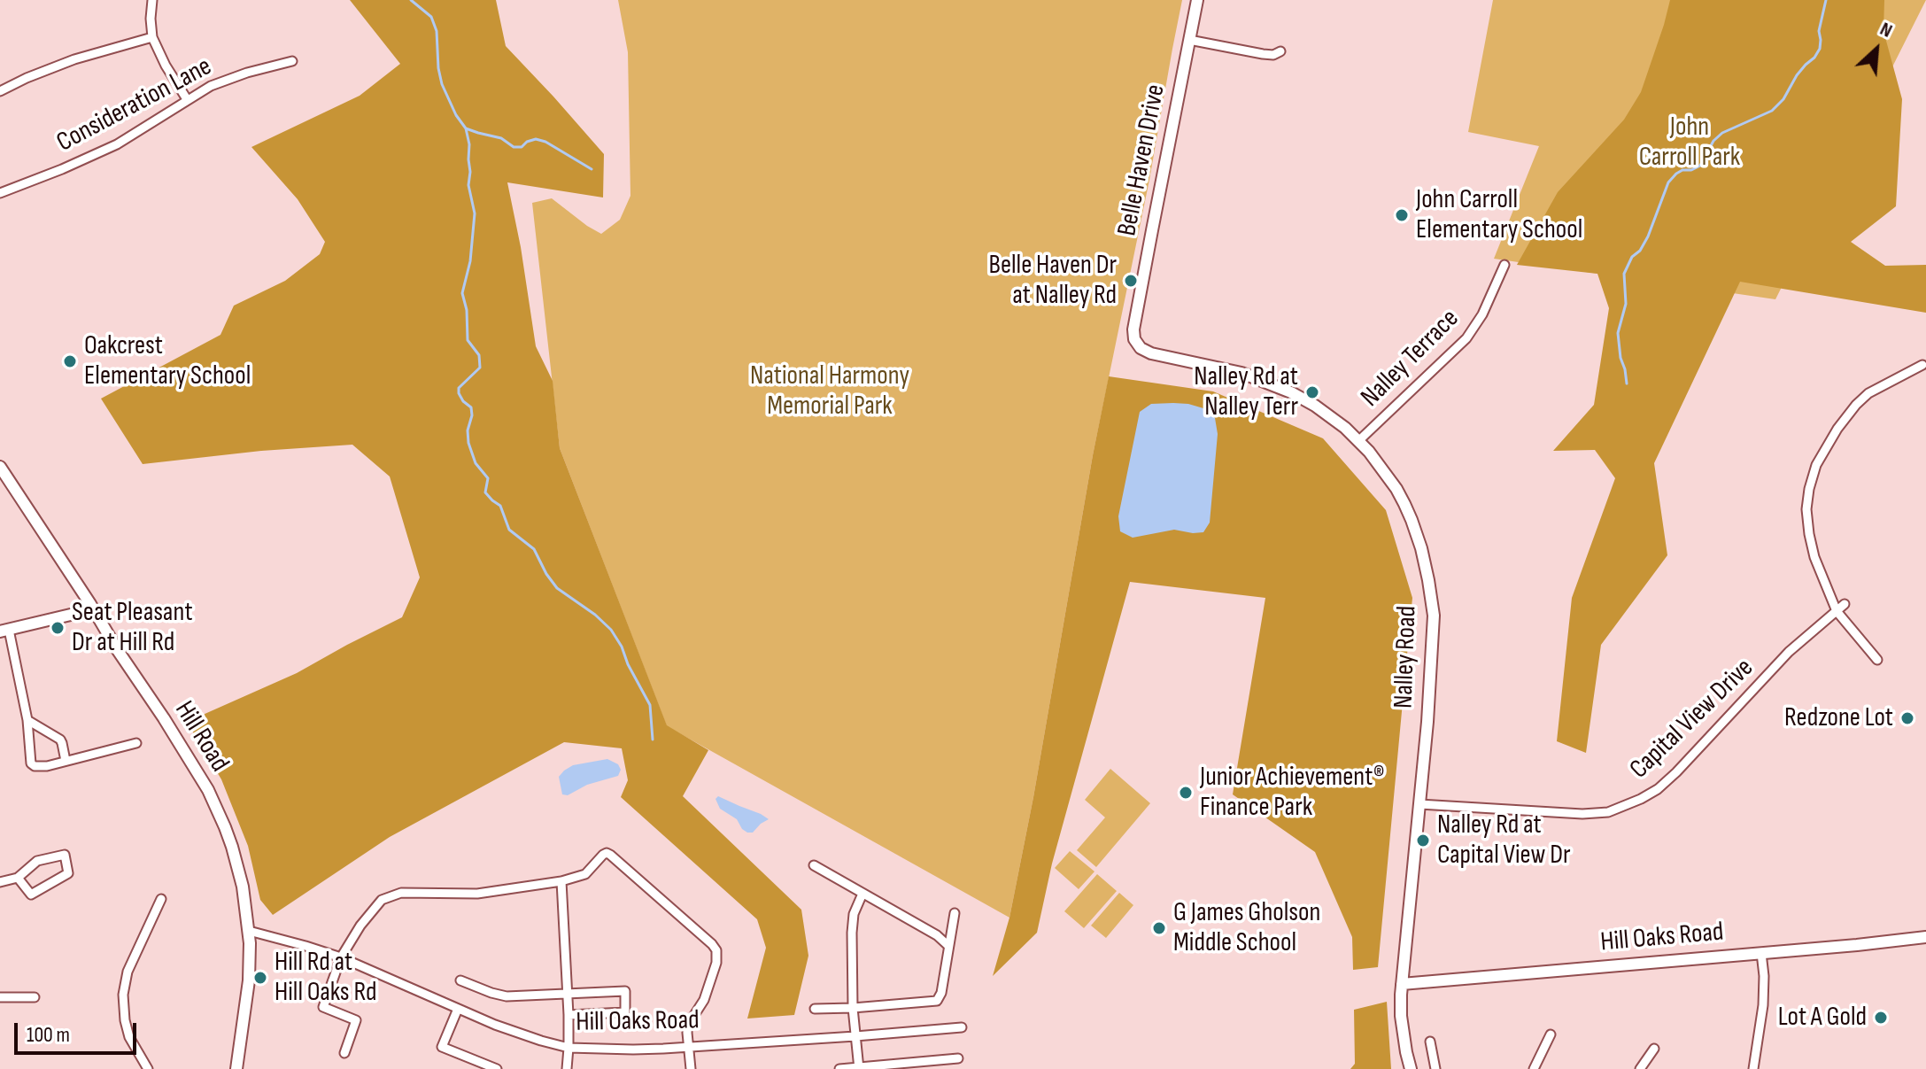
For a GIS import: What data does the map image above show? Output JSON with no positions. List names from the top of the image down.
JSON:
{
  "streets": {
    "street": [
      "Consideration Lane",
      "Belle Haven Drive",
      "Nalley Terrace",
      "Nalley Road",
      "Capital View Drive",
      "Hill Road",
      "Hill Oaks Road"
    ]
  },
  "crossings": [
    ["Belle Haven Drive", "Nalley Road"],
    ["Nalley Terrace", "Nalley Road"],
    ["Nalley Road", "Capital View Drive"],
    ["Nalley Road", "Hill Oaks Road"],
    ["Hill Road", "Hill Oaks Road"]
  ],
  "parks": ["John Carroll Park", "National Harmony Memorial Park"],
  "places": [
    "John Carroll Elementary School",
    "Belle Haven Dr at Nalley Rd",
    "Oakcrest Elementary School",
    "Nalley Rd at Nalley Terr",
    "Seat Pleasant Dr at Hill Rd",
    "Redzone Lot",
    "Junior Achievement® Finance Park",
    "Nalley Rd at Capital View Dr",
    "G James Gholson Middle School",
    "Hill Rd at Hill Oaks Rd",
    "Lot A Gold"
  ],
  "scale_bar": "100 m",
  "north": "top right"
}
